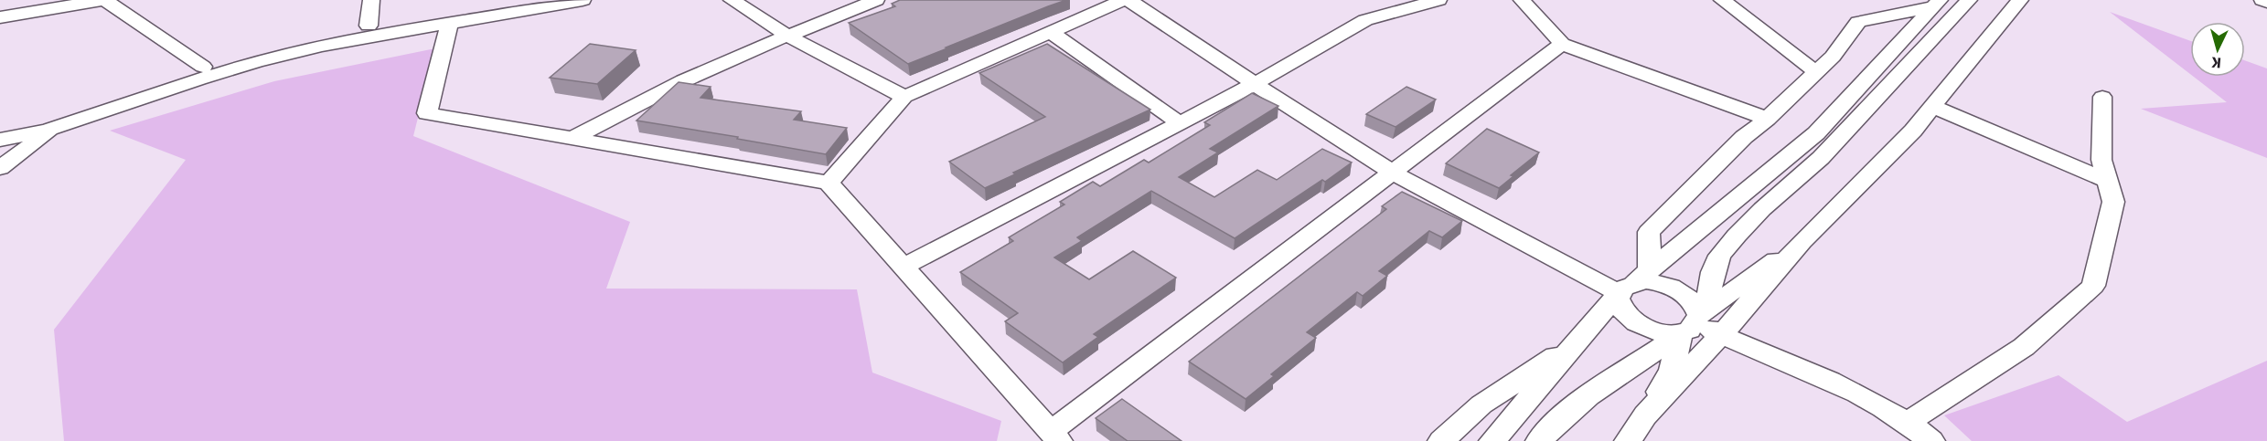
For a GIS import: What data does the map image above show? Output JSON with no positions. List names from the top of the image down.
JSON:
{
  "north": "bottom"
}
